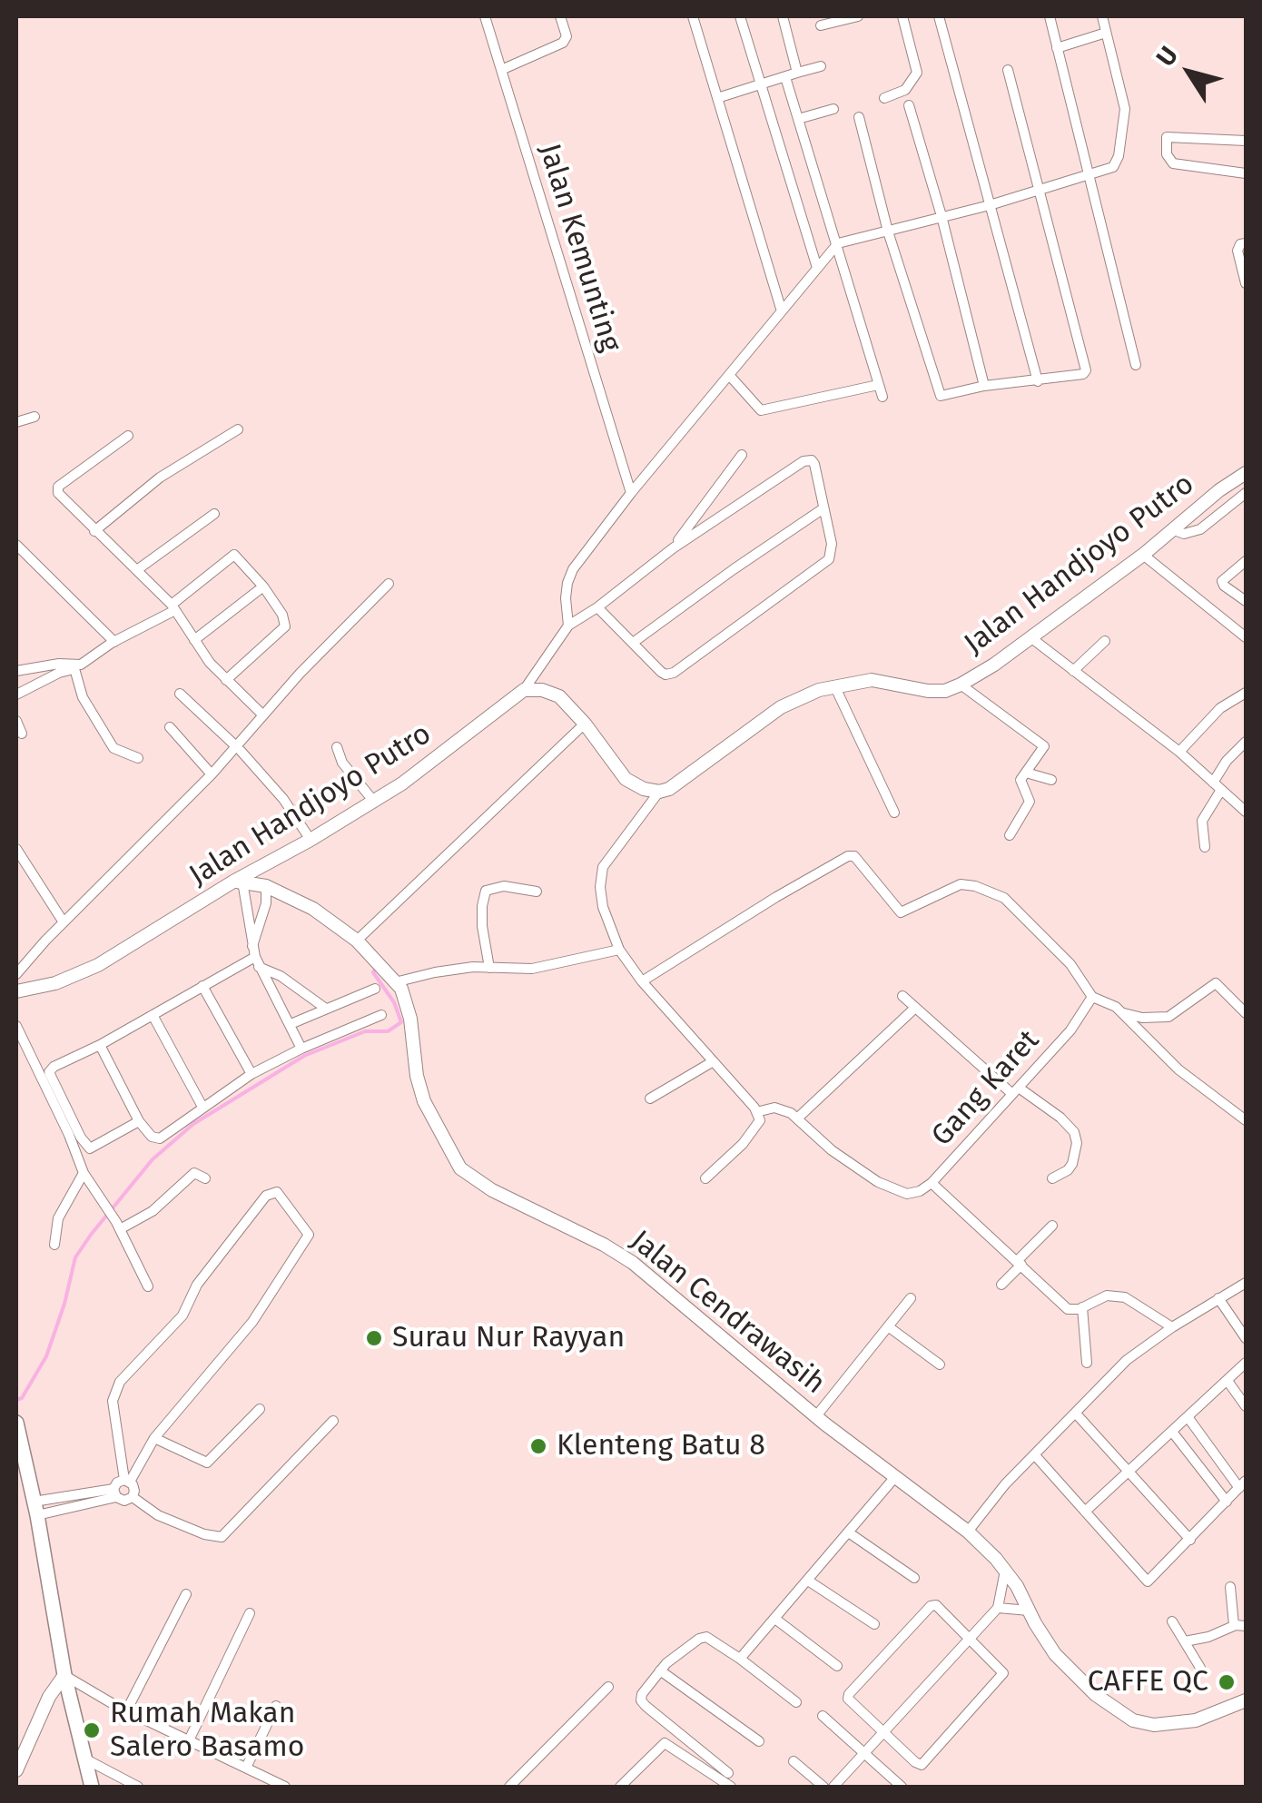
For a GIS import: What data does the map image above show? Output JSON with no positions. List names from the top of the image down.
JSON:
{
  "streets": {
    "street": [
      "Jalan Kemunting",
      "Jalan Handjoyo Putro",
      "Gang Karet",
      "Jalan Cendrawasih"
    ]
  },
  "crossings": [
    ["Jalan Handjoyo Putro", "Jalan Cendrawasih"]
  ],
  "places": [
    "Surau Nur Rayyan",
    "Klenteng Batu 8",
    "CAFFE QC",
    "Rumah Makan Salero Basamo"
  ],
  "north": "top left"
}
